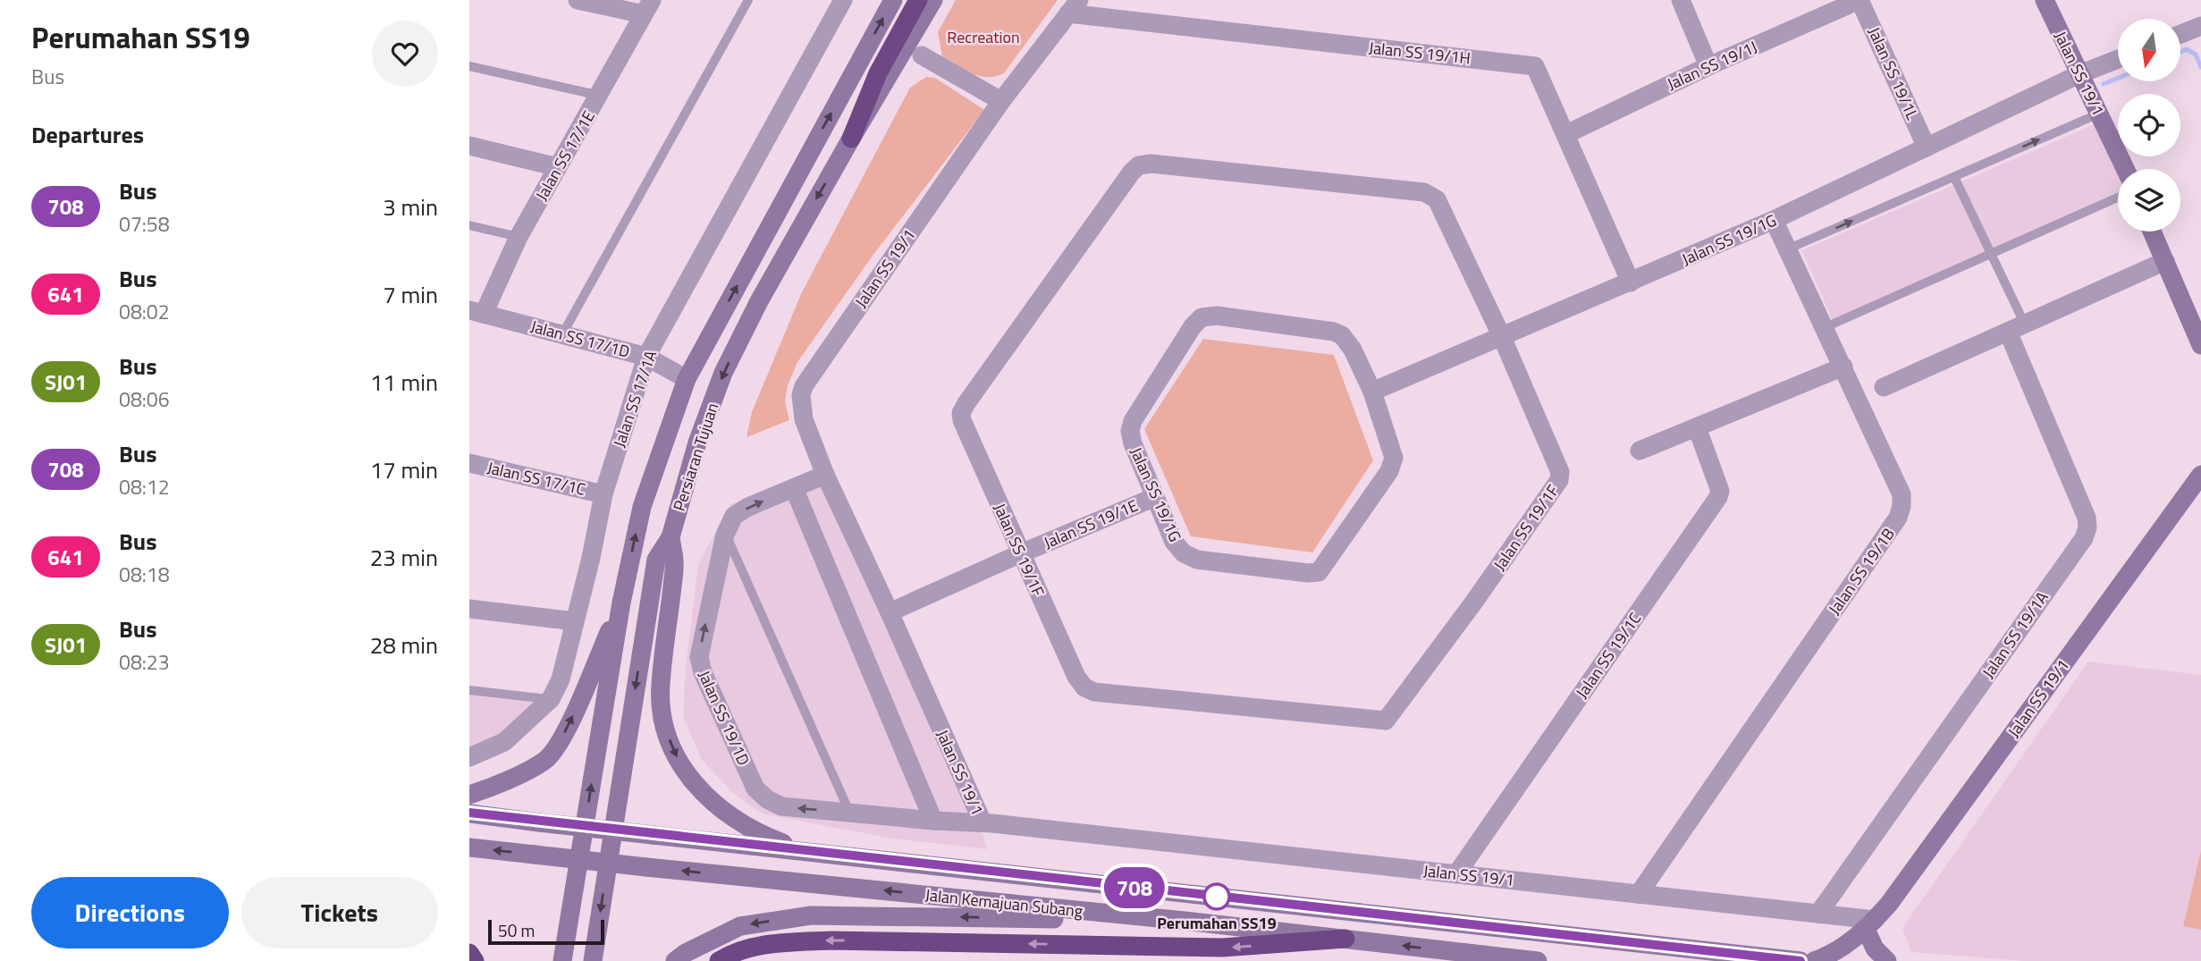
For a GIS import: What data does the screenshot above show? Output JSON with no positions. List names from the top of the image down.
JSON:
{
  "streets": {
    "main road": ["Jalan SS 19/1", "Persiaran Tujuan", "Jalan Kemajuan Subang"],
    "street": [
      "Jalan SS 19/1H",
      "Jalan SS 19/1J",
      "Jalan SS 19/1L",
      "Jalan SS 17/1E",
      "Jalan SS 19/1G",
      "Jalan SS 17/1D",
      "Jalan SS 17/1A",
      "Jalan SS 17/1C",
      "Jalan SS 19/1E",
      "Jalan SS 19/1F",
      "Jalan SS 19/1B",
      "Jalan SS 19/1A",
      "Jalan SS 19/1C",
      "Jalan SS 19/1D"
    ]
  },
  "crossings": [
    ["Jalan SS 19/1H", "Jalan SS 19/1J"],
    ["Jalan SS 19/1H", "Jalan SS 19/1"],
    ["Jalan SS 19/1H", "Jalan SS 19/1G"],
    ["Jalan SS 19/1J", "Jalan SS 19/1L"],
    ["Jalan SS 19/1L", "Jalan SS 19/1G"],
    ["Jalan SS 19/1", "Jalan SS 19/1G"],
    ["Jalan SS 19/1", "Jalan SS 19/1E"],
    ["Jalan SS 19/1", "Jalan SS 19/1B"],
    ["Jalan SS 19/1", "Jalan SS 19/1A"],
    ["Jalan SS 19/1", "Jalan SS 19/1C"],
    ["Jalan SS 19/1", "Jalan SS 19/1D"],
    ["Jalan SS 17/1E", "Jalan SS 17/1D"],
    ["Jalan SS 19/1G", "Jalan SS 19/1E"],
    ["Jalan SS 19/1G", "Jalan SS 19/1F"],
    ["Jalan SS 19/1G", "Jalan SS 19/1B"],
    ["Jalan SS 17/1D", "Jalan SS 17/1A"],
    ["Jalan SS 17/1D", "Persiaran Tujuan"],
    ["Jalan SS 17/1A", "Jalan SS 17/1C"],
    ["Jalan SS 19/1E", "Jalan SS 19/1F"]
  ],
  "parks": ["Recreation"],
  "places": ["Perumahan SS19"],
  "lines": ["bus line 708"],
  "scale_bar": "50 m",
  "north": "bottom",
  "page": {
    "heading": [
      ["Perumahan SS19", "Bus"],
      "Departures"
    ],
    "on_map": "708",
    "list": [
      {
        "mark": "708",
        "name": "Bus",
        "note": "07:58",
        "value": "3 min"
      },
      {
        "mark": "641",
        "name": "Bus",
        "note": "08:02",
        "value": "7 min"
      },
      {
        "mark": "SJ01",
        "name": "Bus",
        "note": "08:06",
        "value": "11 min"
      },
      {
        "mark": "708",
        "name": "Bus",
        "note": "08:12",
        "value": "17 min"
      },
      {
        "mark": "641",
        "name": "Bus",
        "note": "08:18",
        "value": "23 min"
      },
      {
        "mark": "SJ01",
        "name": "Bus",
        "note": "08:23",
        "value": "28 min"
      }
    ],
    "buttons": ["Directions", "Tickets"],
    "scale": "50 m"
  }
}
